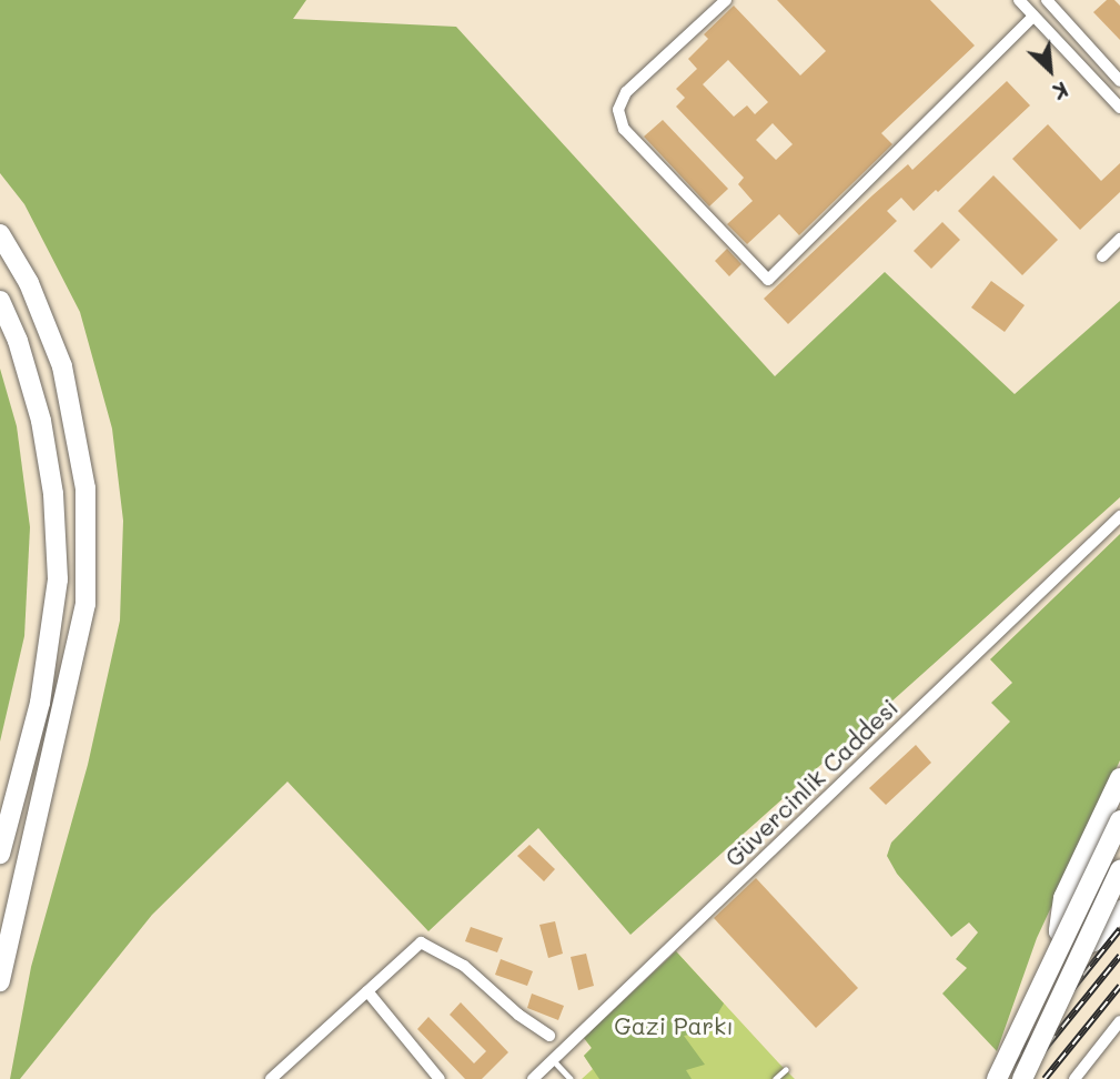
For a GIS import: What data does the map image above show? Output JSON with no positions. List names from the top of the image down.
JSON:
{
  "streets": {
    "street": ["Güvercinlik Caddesi"]
  },
  "parks": ["Gazi Parkı"],
  "north": "bottom right"
}
